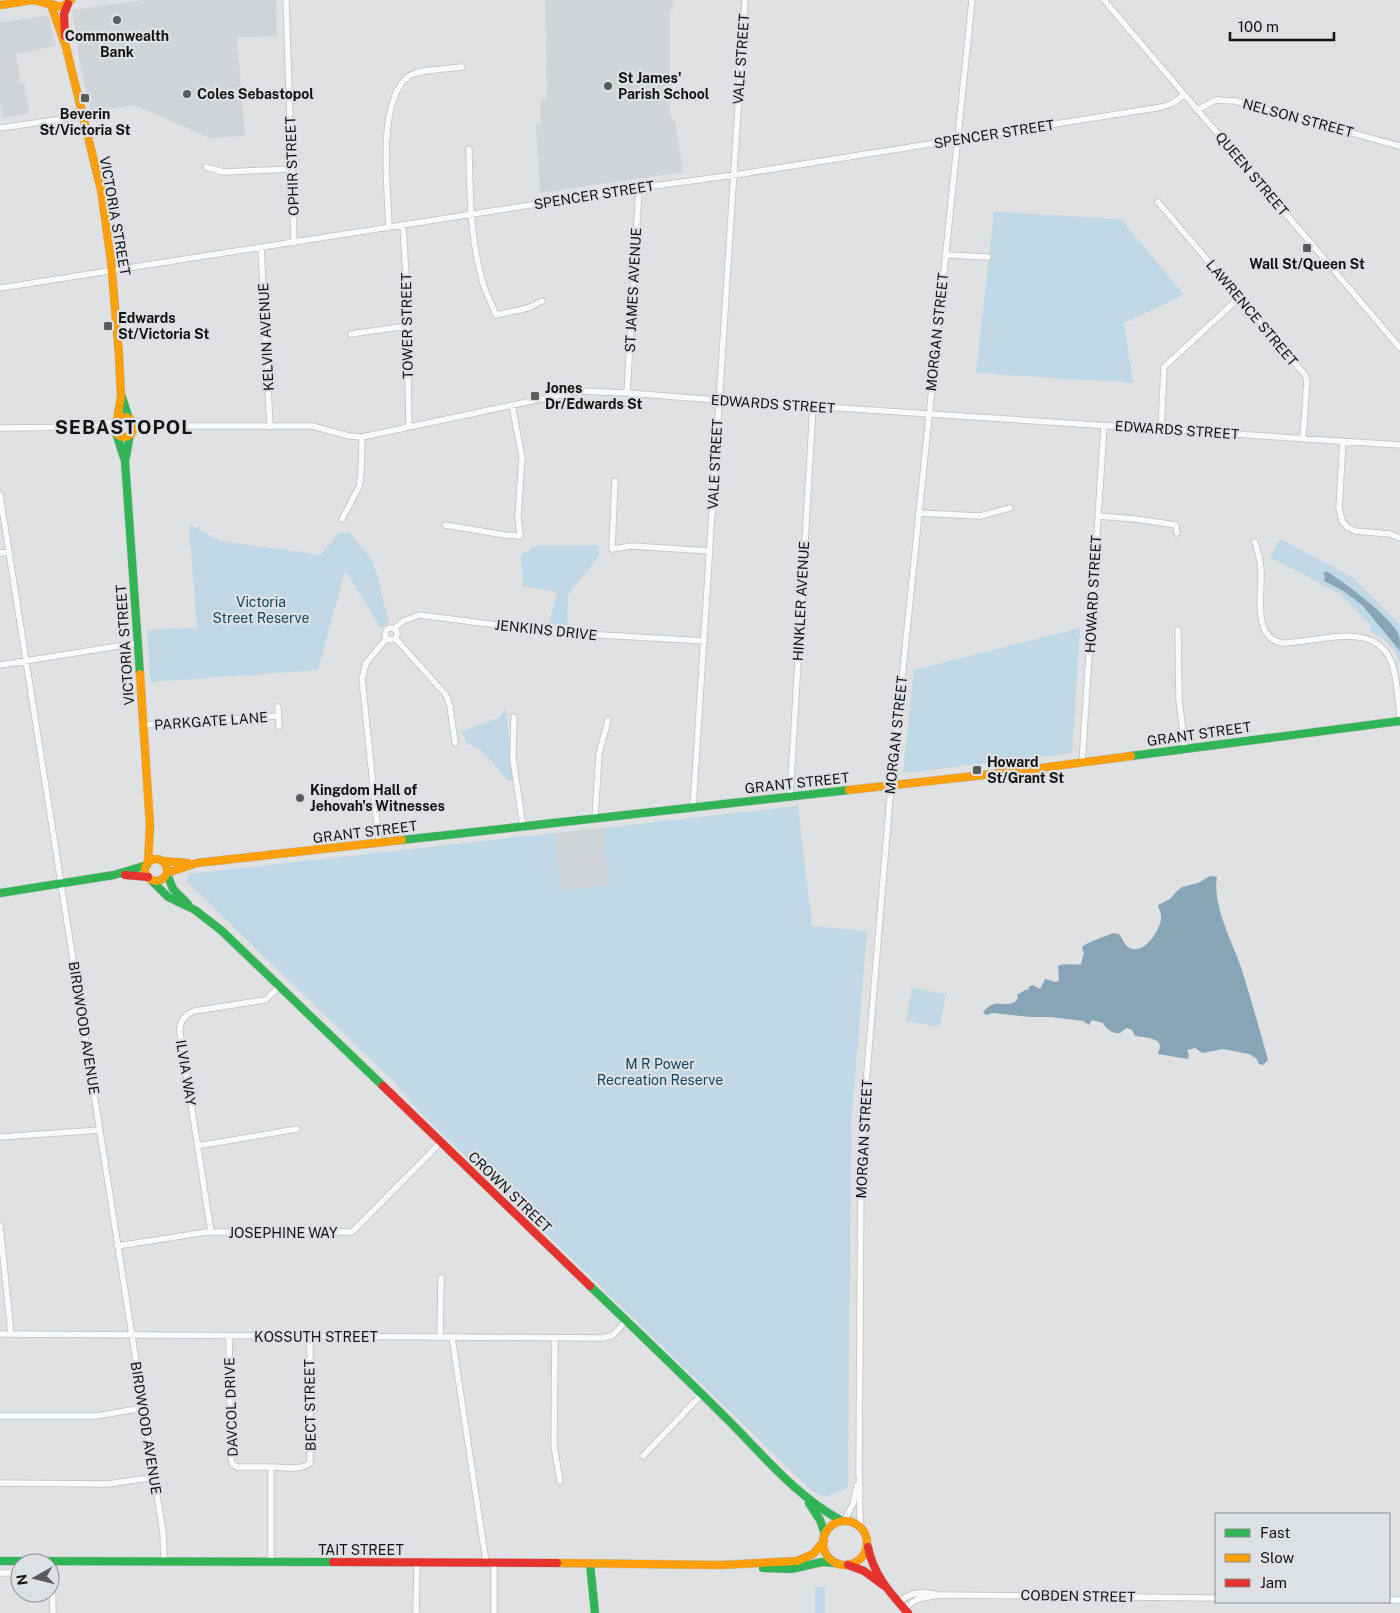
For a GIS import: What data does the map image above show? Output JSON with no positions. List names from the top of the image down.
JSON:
{
  "streets": {
    "main road": [
      "VICTORIA STREET",
      "GRANT STREET",
      "CROWN STREET",
      "TAIT STREET"
    ],
    "street": [
      "VALE STREET",
      "NELSON STREET",
      "SPENCER STREET",
      "OPHIR STREET",
      "QUEEN STREET",
      "ST JAMES AVENUE",
      "LAWRENCE STREET",
      "TOWER STREET",
      "MORGAN STREET",
      "KELVIN AVENUE",
      "EDWARDS STREET",
      "HOWARD STREET",
      "HINKLER AVENUE",
      "JENKINS DRIVE",
      "PARKGATE LANE",
      "BIRDWOOD AVENUE",
      "ILVIA WAY",
      "JOSEPHINE WAY",
      "KOSSUTH STREET",
      "BECT STREET",
      "DAVCOL DRIVE",
      "COBDEN STREET"
    ]
  },
  "crossings": [
    ["VALE STREET", "SPENCER STREET"],
    ["VALE STREET", "EDWARDS STREET"],
    ["VALE STREET", "JENKINS DRIVE"],
    ["VALE STREET", "GRANT STREET"],
    ["NELSON STREET", "QUEEN STREET"],
    ["SPENCER STREET", "OPHIR STREET"],
    ["SPENCER STREET", "QUEEN STREET"],
    ["SPENCER STREET", "VICTORIA STREET"],
    ["SPENCER STREET", "ST JAMES AVENUE"],
    ["SPENCER STREET", "TOWER STREET"],
    ["SPENCER STREET", "MORGAN STREET"],
    ["SPENCER STREET", "KELVIN AVENUE"],
    ["VICTORIA STREET", "EDWARDS STREET"],
    ["VICTORIA STREET", "PARKGATE LANE"],
    ["VICTORIA STREET", "GRANT STREET"],
    ["VICTORIA STREET", "CROWN STREET"],
    ["ST JAMES AVENUE", "EDWARDS STREET"],
    ["LAWRENCE STREET", "EDWARDS STREET"],
    ["TOWER STREET", "EDWARDS STREET"],
    ["MORGAN STREET", "EDWARDS STREET"],
    ["MORGAN STREET", "GRANT STREET"],
    ["MORGAN STREET", "CROWN STREET"],
    ["MORGAN STREET", "TAIT STREET"],
    ["KELVIN AVENUE", "EDWARDS STREET"],
    ["EDWARDS STREET", "HOWARD STREET"],
    ["EDWARDS STREET", "HINKLER AVENUE"],
    ["HOWARD STREET", "GRANT STREET"],
    ["HINKLER AVENUE", "GRANT STREET"],
    ["GRANT STREET", "CROWN STREET"],
    ["BIRDWOOD AVENUE", "JOSEPHINE WAY"],
    ["BIRDWOOD AVENUE", "KOSSUTH STREET"],
    ["BIRDWOOD AVENUE", "TAIT STREET"],
    ["ILVIA WAY", "CROWN STREET"],
    ["ILVIA WAY", "JOSEPHINE WAY"],
    ["CROWN STREET", "JOSEPHINE WAY"],
    ["CROWN STREET", "KOSSUTH STREET"],
    ["CROWN STREET", "TAIT STREET"],
    ["KOSSUTH STREET", "BECT STREET"],
    ["KOSSUTH STREET", "DAVCOL DRIVE"],
    ["BECT STREET", "DAVCOL DRIVE"]
  ],
  "districts": ["SEBASTOPOL"],
  "parks": ["Victoria Street Reserve", "M R Power Recreation Reserve"],
  "places": {
    "other": [
      "Commonwealth Bank",
      "St James' Parish School",
      "Coles Sebastopol",
      "Kingdom Hall of Jehovah's Witnesses"
    ],
    "transit": [
      "Beverin St/Victoria St",
      "Wall St/Queen St",
      "Edwards St/Victoria St",
      "Jones Dr/Edwards St",
      "Howard St/Grant St"
    ]
  },
  "legend": ["Fast", "Slow", "Jam"],
  "scale_bar": "100 m",
  "north": "left"
}
